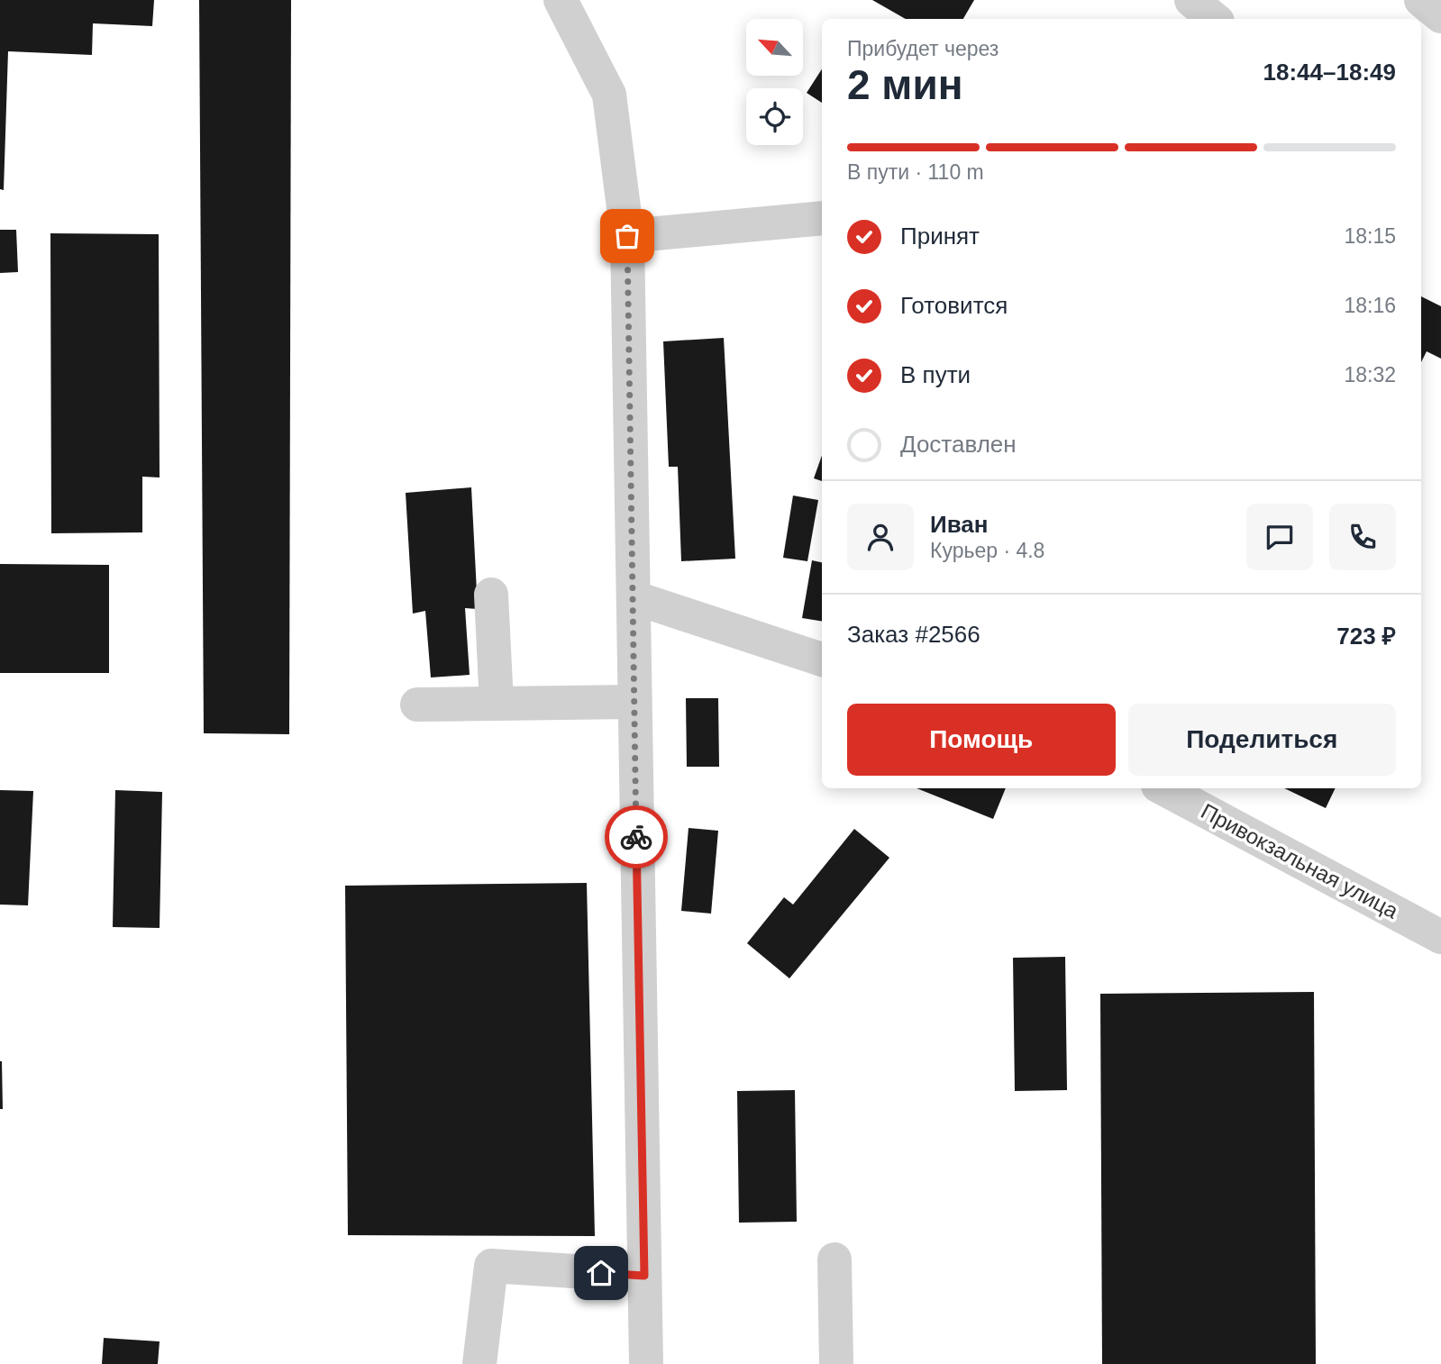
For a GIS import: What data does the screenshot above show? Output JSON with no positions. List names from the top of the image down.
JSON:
{
  "streets": {
    "street": ["Привокзальная улица"]
  },
  "north": "top left",
  "page": {
    "heading": ["2 мин", "Прибудет через", "18:44–18:49"],
    "panel": [
      "Иван",
      "Курьер · 4.8",
      "Заказ #2566",
      "723 ₽"
    ],
    "bar": "В пути · 110 m",
    "list": [
      ["Принят", "18:15"],
      ["Готовится", "18:16"],
      ["В пути", "18:32"],
      "Доставлен"
    ],
    "buttons": ["Помощь", "Поделиться"]
  }
}
